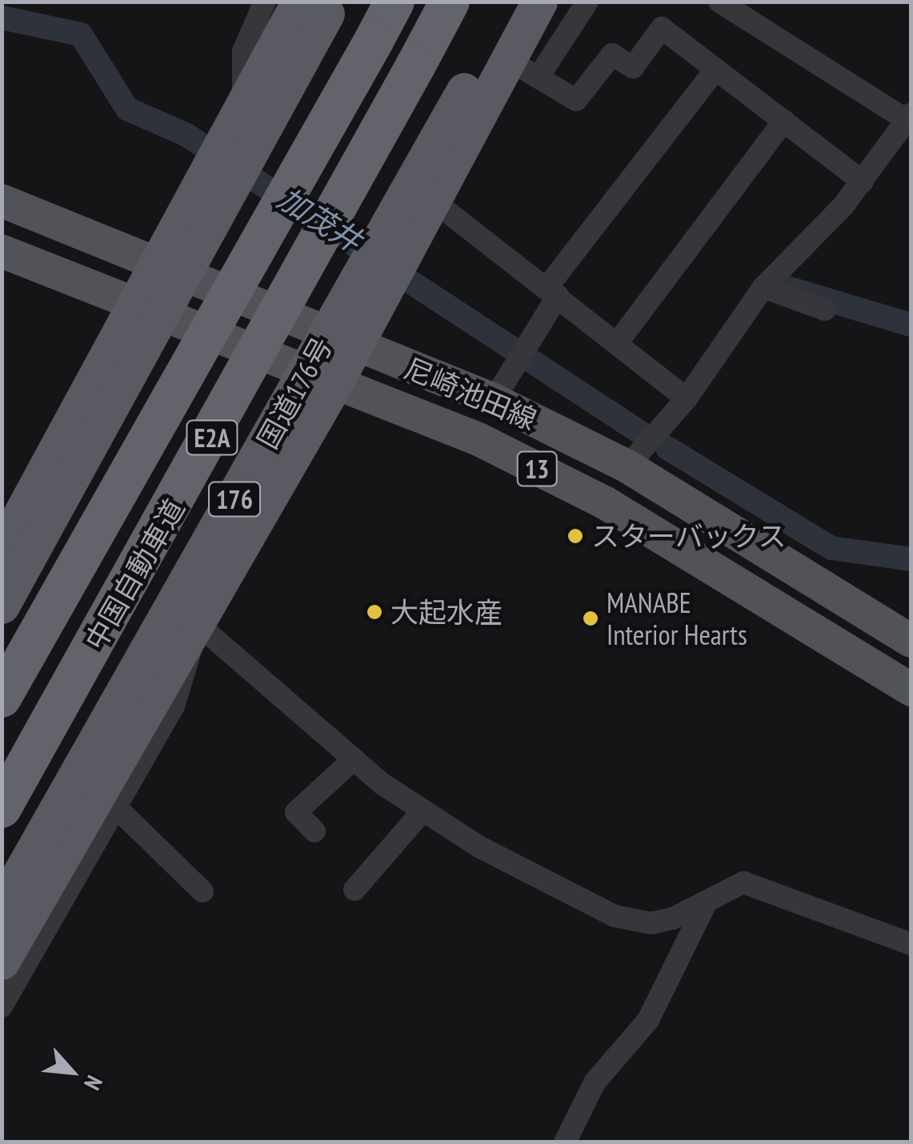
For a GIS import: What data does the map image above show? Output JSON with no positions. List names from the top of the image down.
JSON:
{
  "streets": {
    "highway": [
      "国道176号",
      "E2A",
      "176",
      "中国自動車道"
    ],
    "main road": ["尼崎池田線", "13"]
  },
  "water": ["加茂井"],
  "places": ["スターバックス", "大起水産", "MANABE Interior Hearts"],
  "north": "bottom right"
}
